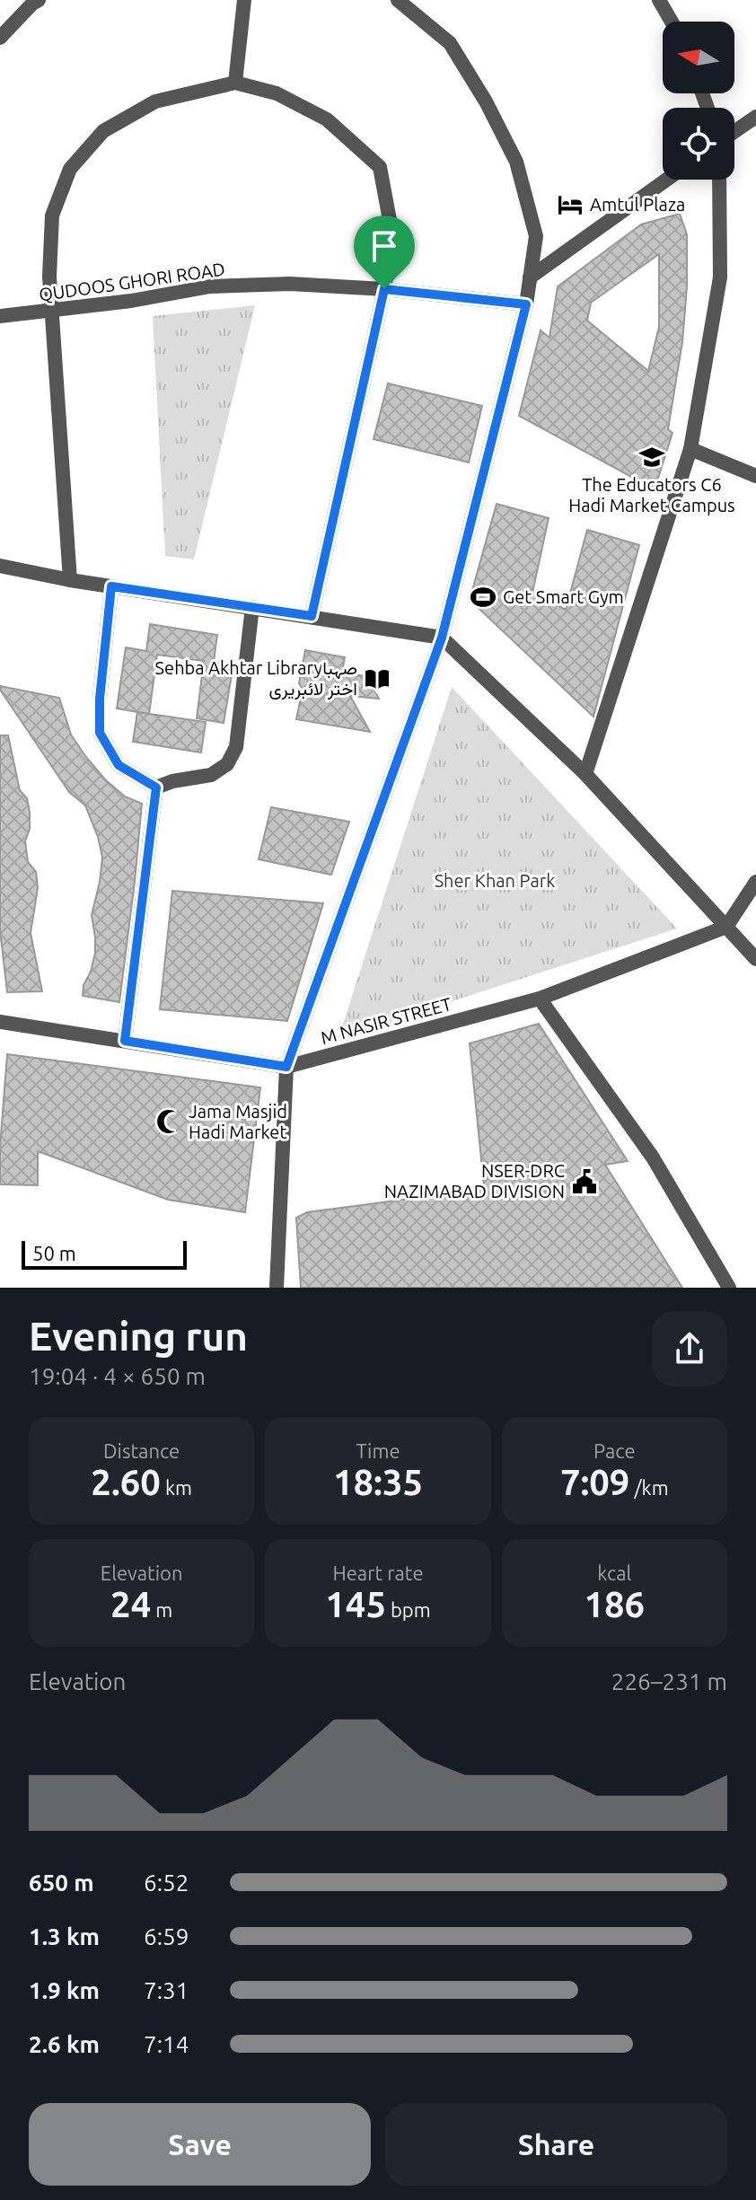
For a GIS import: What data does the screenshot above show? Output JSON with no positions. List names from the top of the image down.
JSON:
{
  "streets": {
    "street": ["QUDOOS GHORI ROAD", "M NASIR STREET"]
  },
  "parks": ["Sher Khan Park"],
  "places": {
    "hotel": ["Amtul Plaza"],
    "school or university": ["The Educators C6 Hadi Market Campus"],
    "sports": ["Get Smart Gym"],
    "library": ["Sehba Akhtar Libraryصہبا اختر لائبریری"],
    "mosque": ["Jama Masjid Hadi Market"],
    "public building": ["NSER-DRC NAZIMABAD DIVISION"]
  },
  "scale_bar": "50 m",
  "north": "left",
  "page": {
    "scale": "50 m",
    "heading": ["Evening run", "19:04 · 4 × 650 m"],
    "stats": [
      ["Distance", "2.60 km"],
      ["Time", "18:35"],
      ["Pace", "7:09 /km"],
      ["Elevation", "24 m"],
      ["Heart rate", "145 bpm"],
      ["kcal", "186"]
    ],
    "chart": ["Elevation", "226–231 m"],
    "list": [
      {
        "name": "650 m",
        "note": "6:52"
      },
      {
        "name": "1.3 km",
        "note": "6:59"
      },
      {
        "name": "1.9 km",
        "note": "7:31"
      },
      {
        "name": "2.6 km",
        "note": "7:14"
      }
    ],
    "buttons": ["Save", "Share"]
  }
}
